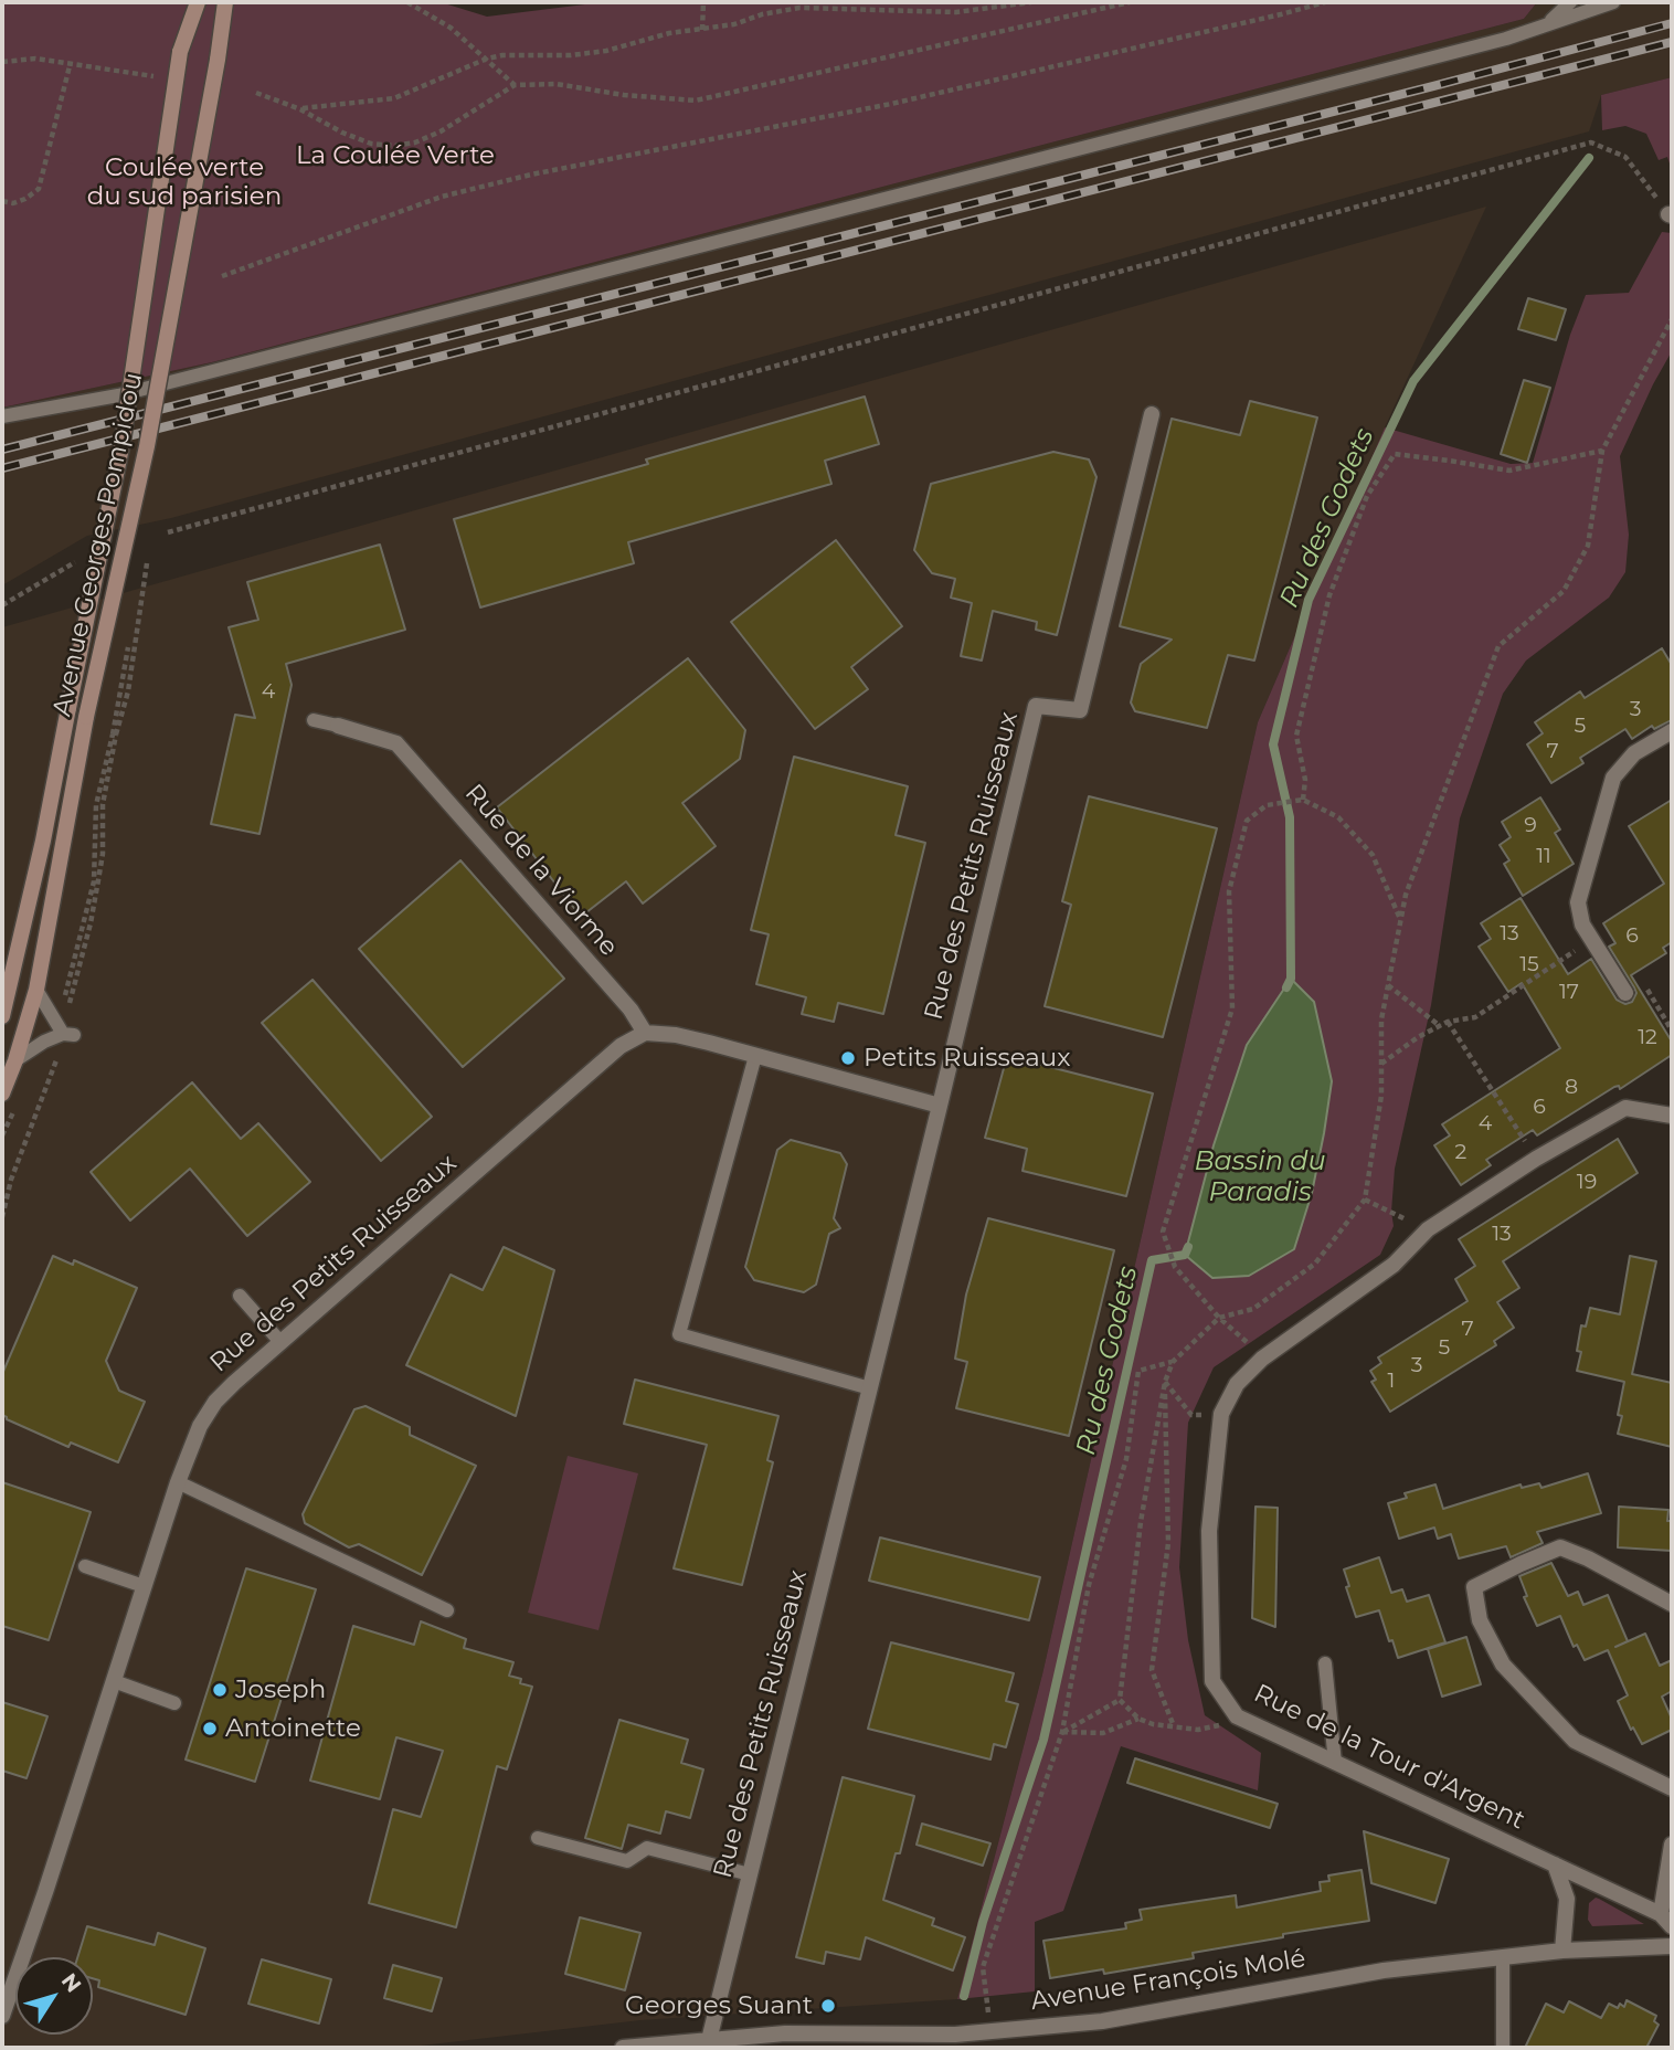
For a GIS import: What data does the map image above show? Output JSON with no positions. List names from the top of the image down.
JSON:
{
  "streets": {
    "main road": ["Avenue Georges Pompidou"],
    "street": [
      "Rue des Petits Ruisseaux",
      "Rue de la Viorme",
      "Rue de la Tour d'Argent",
      "Avenue François Molé"
    ]
  },
  "crossings": [
    ["Rue des Petits Ruisseaux", "Rue de la Viorme"],
    ["Rue des Petits Ruisseaux", "Avenue François Molé"]
  ],
  "water": ["Ru des Godets", "Bassin du Paradis"],
  "parks": ["La Coulée Verte", "Coulée verte du sud parisien"],
  "places": [
    "Petits Ruisseaux",
    "Joseph",
    "Antoinette",
    "Georges Suant"
  ],
  "house_numbers": [
    "4",
    "3",
    "5",
    "7",
    "9",
    "11",
    "13",
    "6",
    "15",
    "17",
    "12",
    "8",
    "6",
    "4",
    "2",
    "19",
    "13",
    "7",
    "5",
    "3",
    "1"
  ],
  "north": "top right"
}
